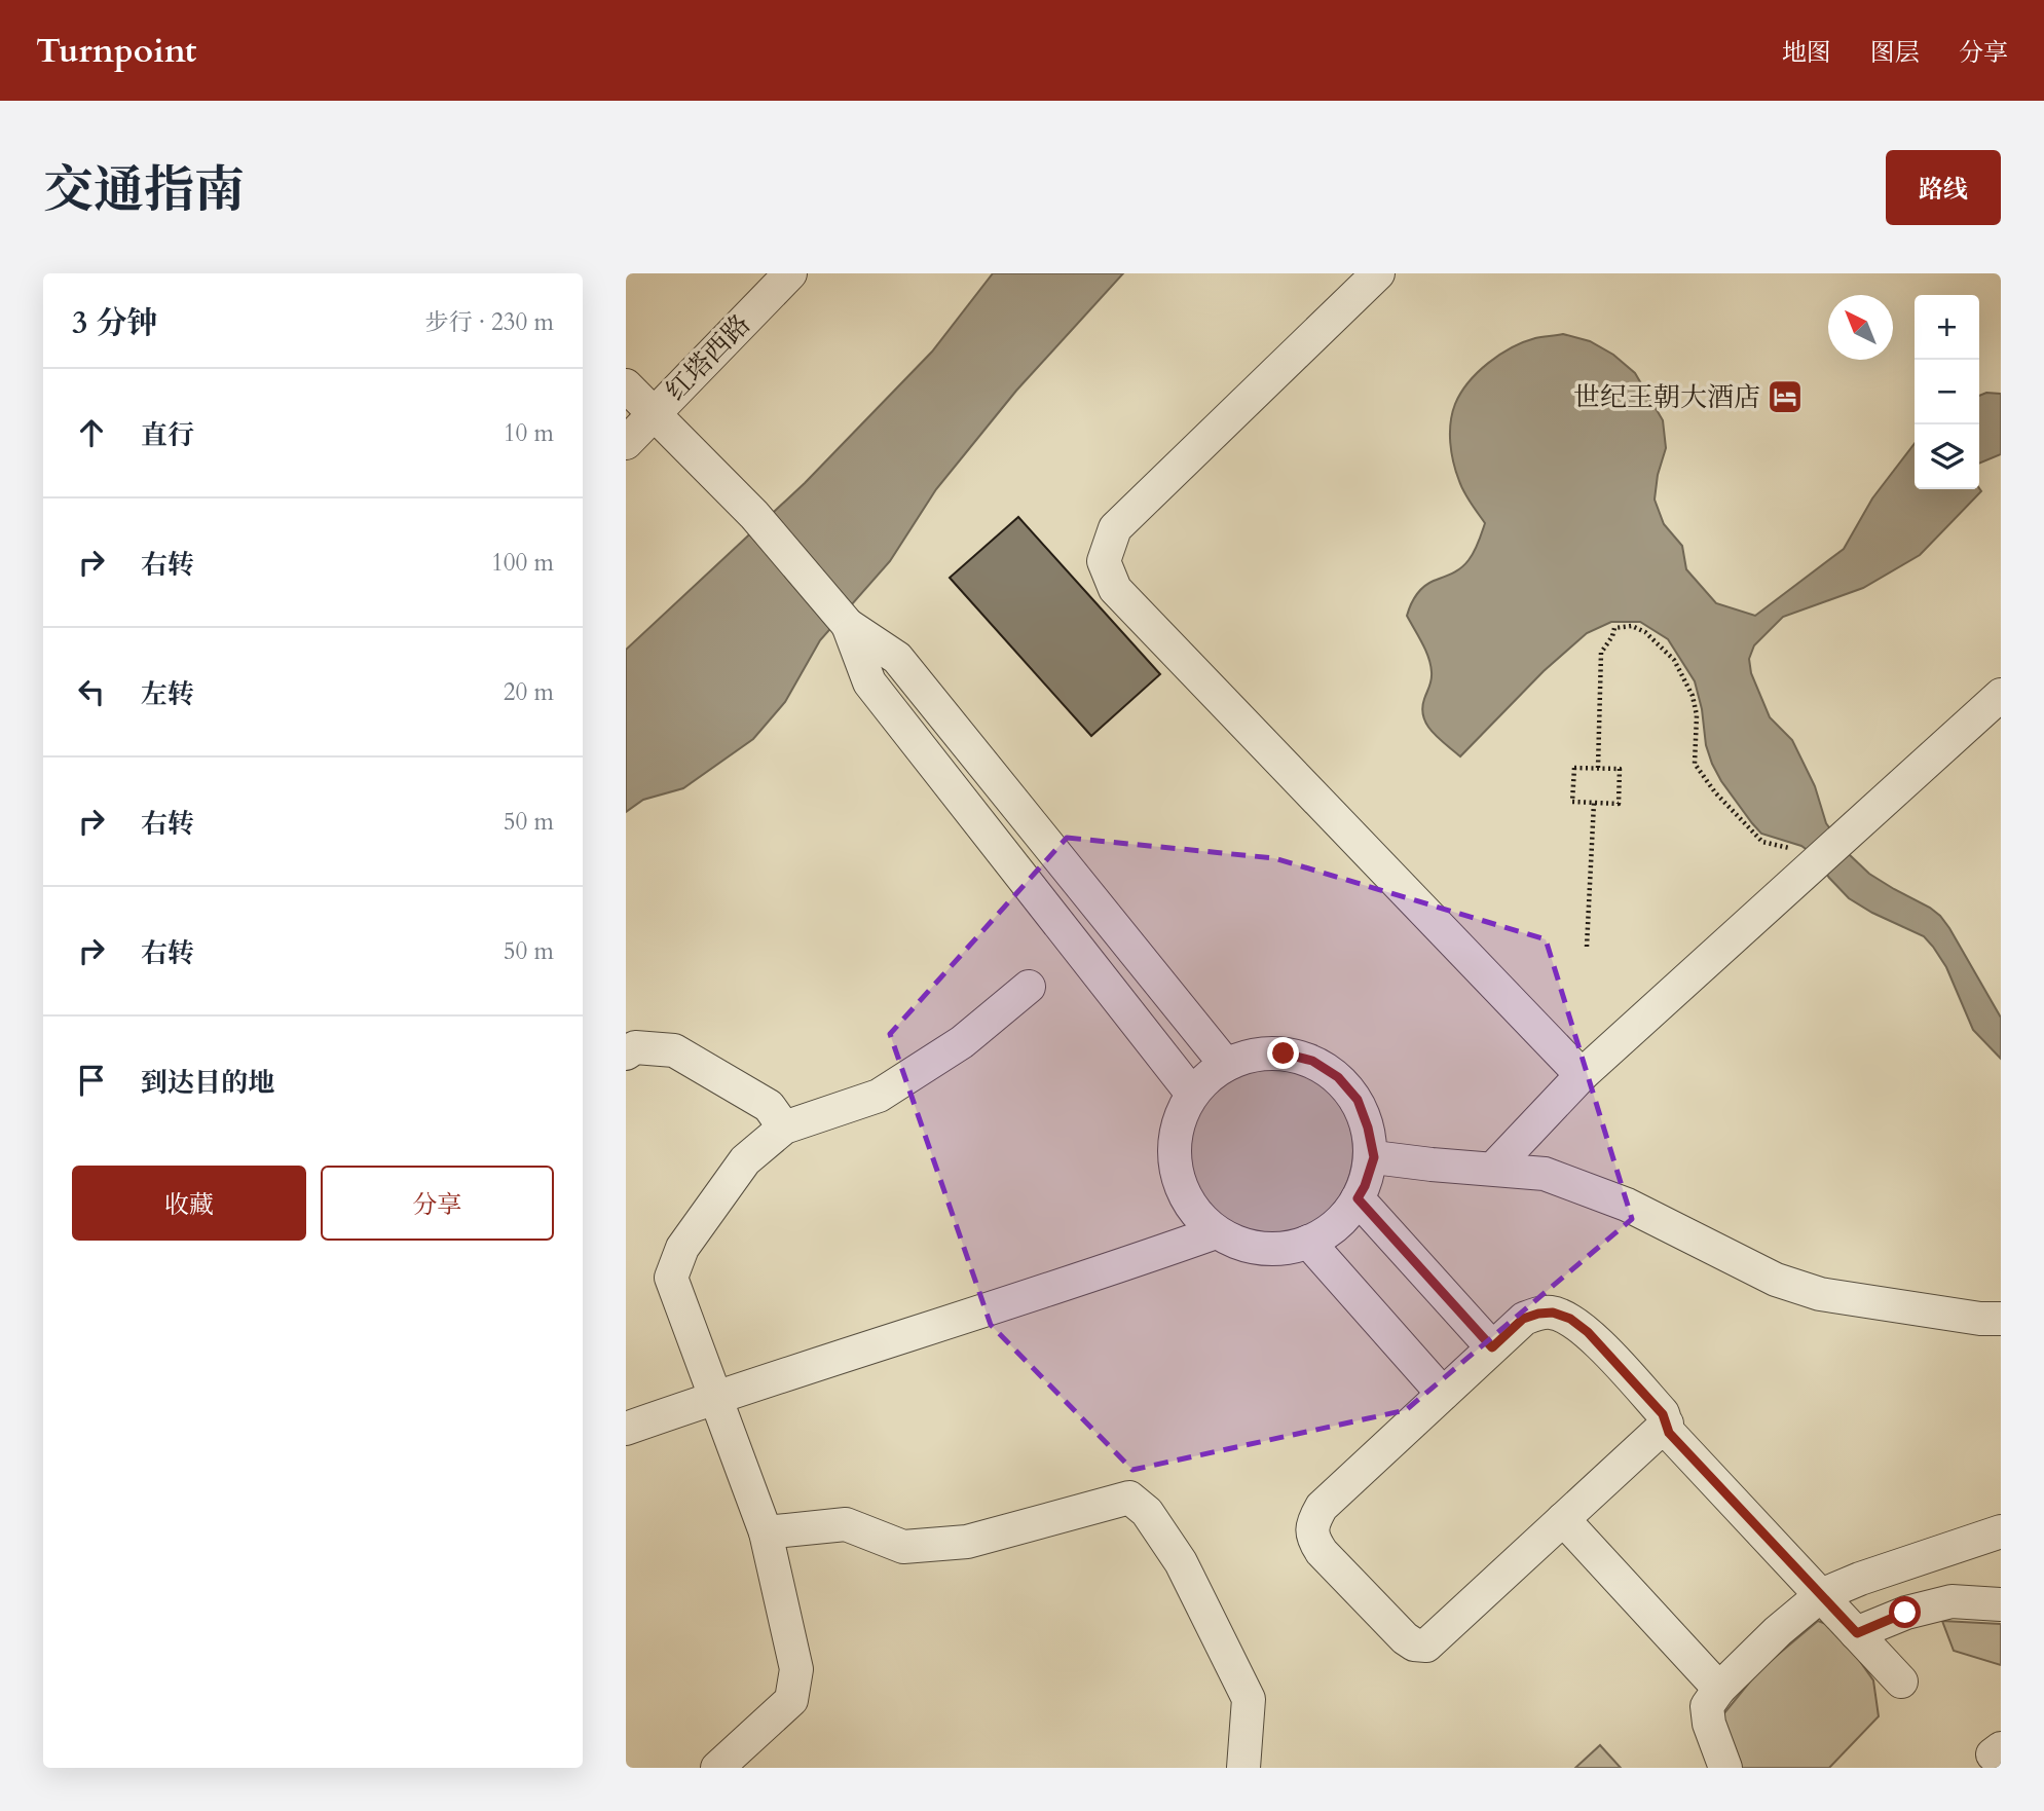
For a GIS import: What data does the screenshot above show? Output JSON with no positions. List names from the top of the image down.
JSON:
{
  "streets": {
    "street": ["红塔西路"]
  },
  "places": {
    "hotel": ["世纪王朝大酒店"]
  },
  "north": "top left",
  "page": {
    "header": "Turnpoint",
    "nav": ["地图", "图层", "分享"],
    "title": "交通指南",
    "buttons": [
      "路线",
      ["收藏", "分享"]
    ],
    "heading": ["3 分钟", "步行 · 230 m"],
    "map_buttons": ["+", "−"],
    "list": [
      ["直行", "10 m"],
      ["右转", "100 m"],
      ["左转", "20 m"],
      ["右转", "50 m"],
      ["右转", "50 m"],
      "到达目的地"
    ]
  }
}
